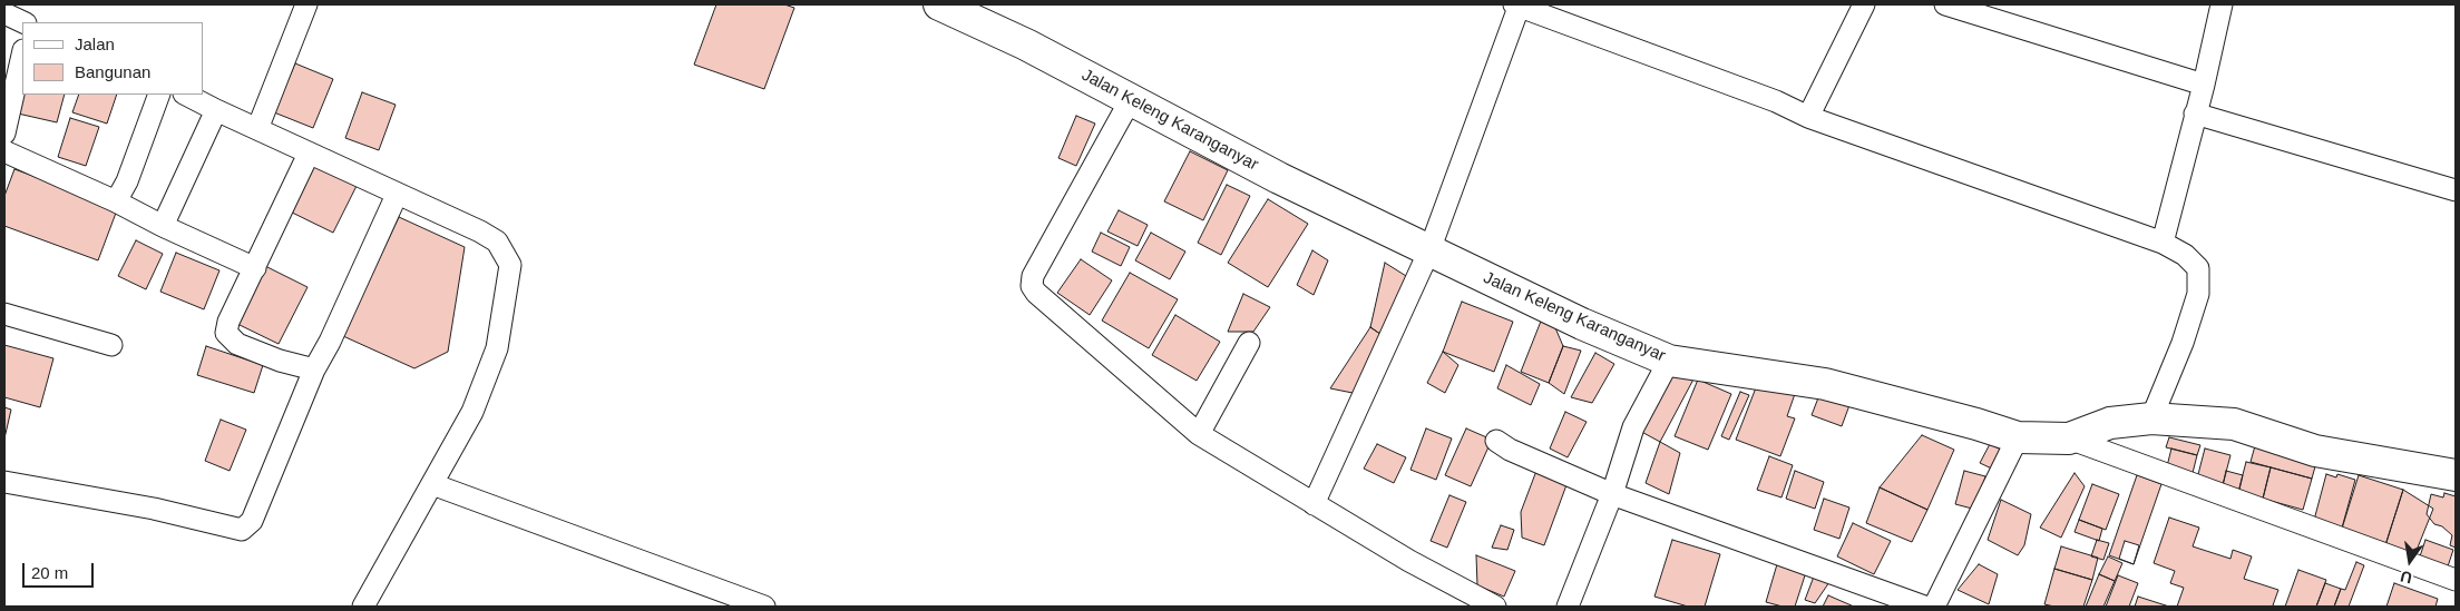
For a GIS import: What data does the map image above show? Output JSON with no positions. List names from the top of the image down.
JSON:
{
  "streets": {
    "main road": ["Jalan Keleng Karanganyar"]
  },
  "legend": ["Jalan", "Bangunan"],
  "scale_bar": "20 m",
  "north": "bottom"
}
